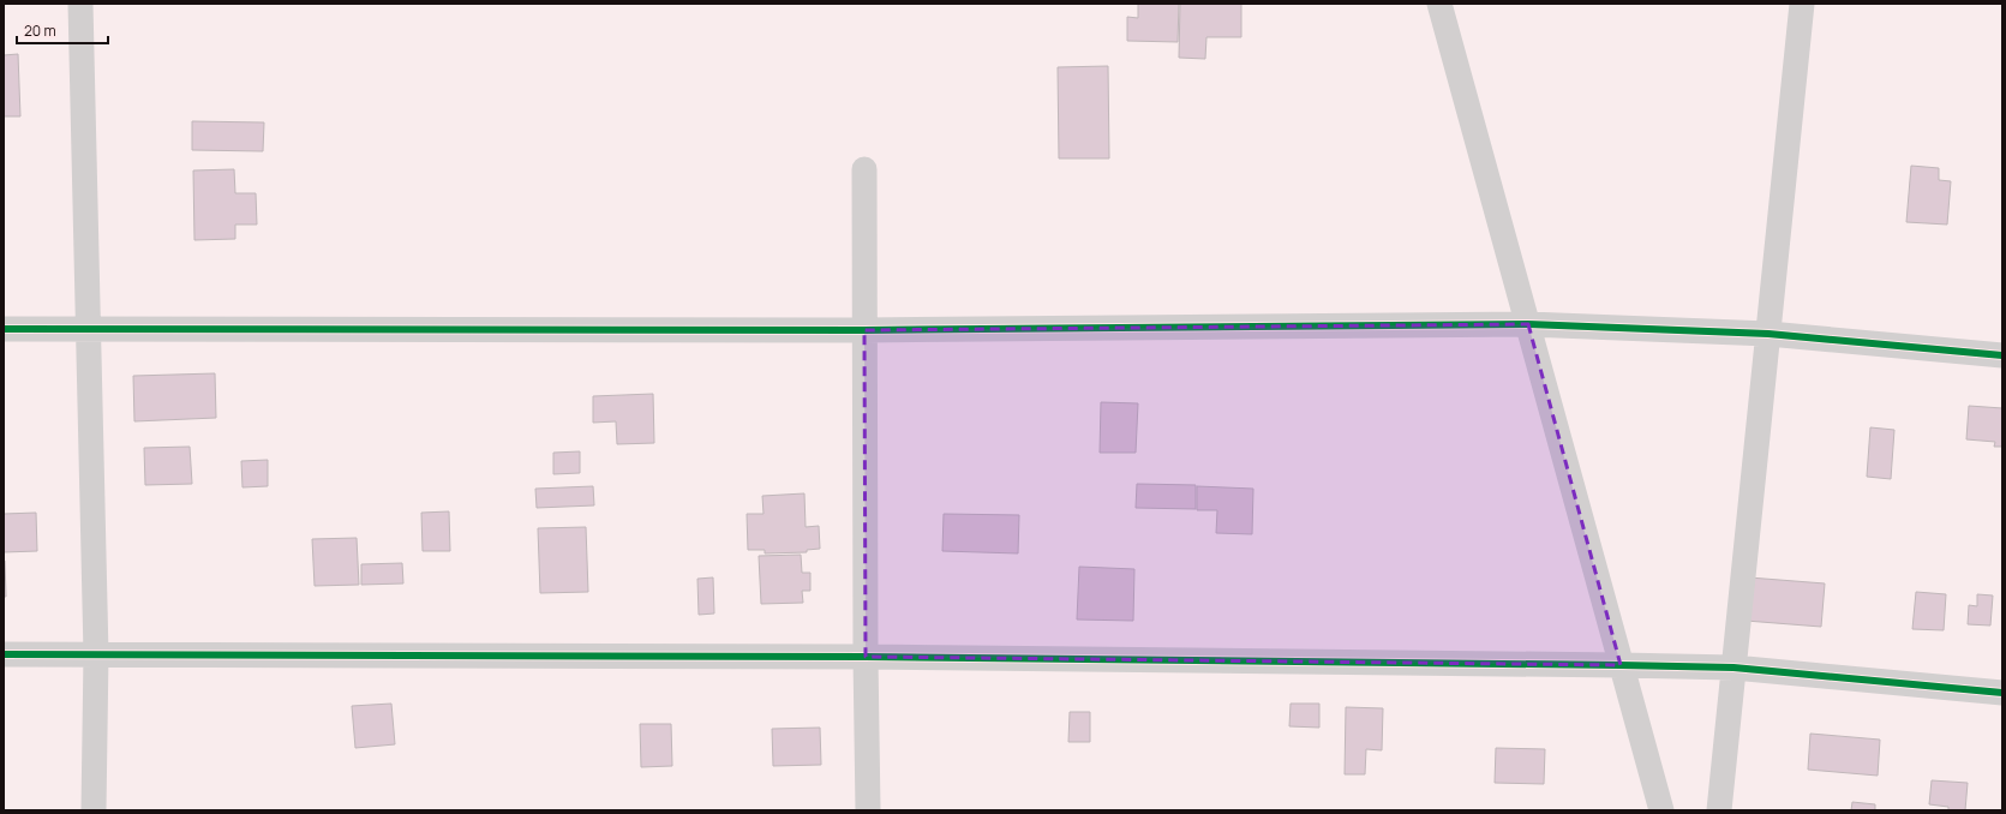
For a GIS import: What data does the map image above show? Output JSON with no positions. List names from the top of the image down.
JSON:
{
  "scale_bar": "20 m"
}
